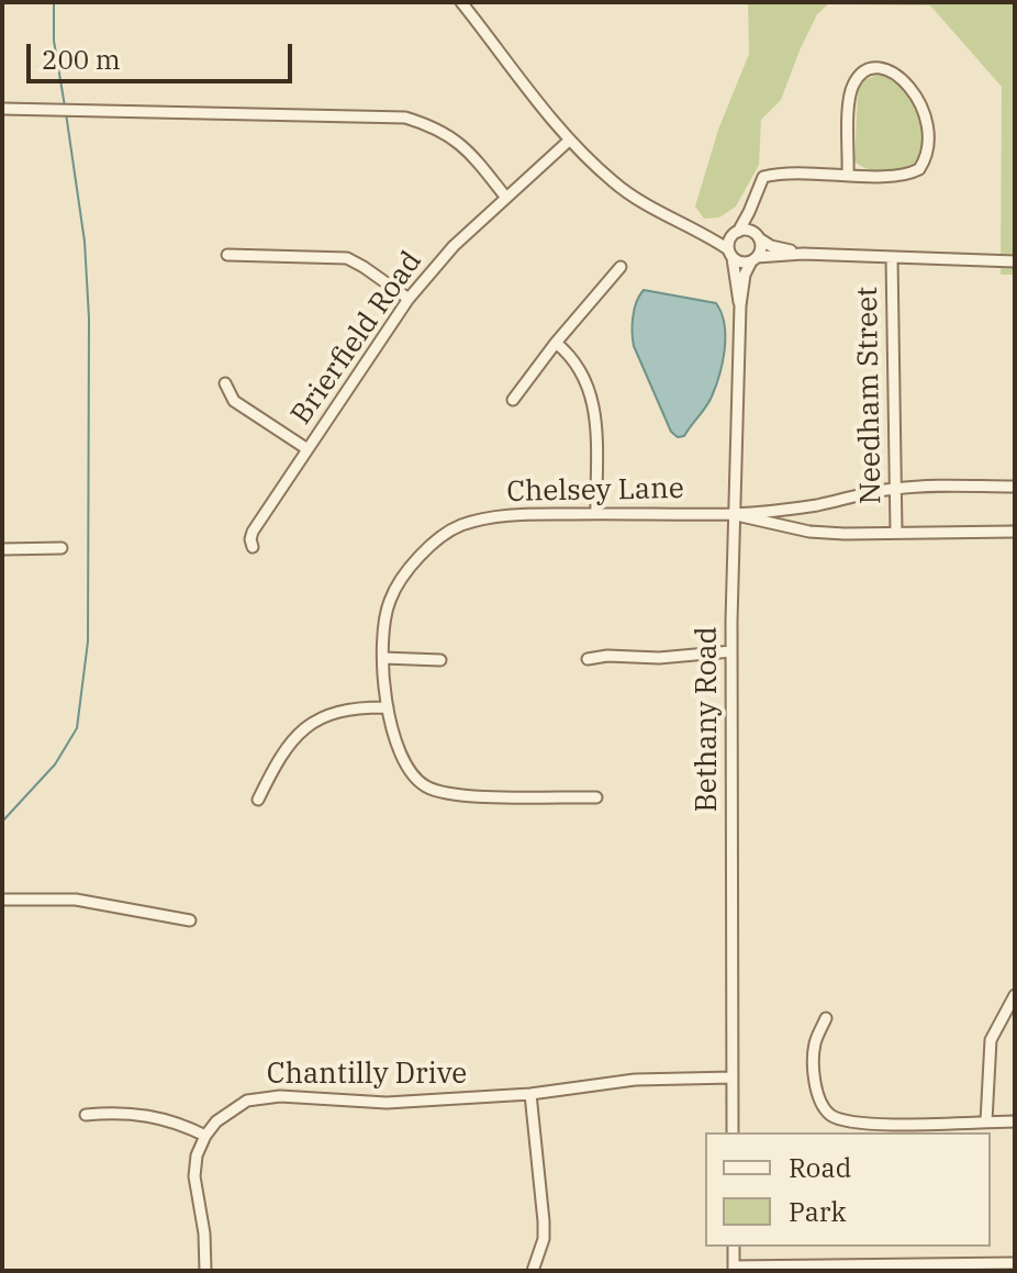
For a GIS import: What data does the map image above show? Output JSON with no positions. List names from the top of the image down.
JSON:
{
  "streets": {
    "street": [
      "Brierfield Road",
      "Needham Street",
      "Chelsey Lane",
      "Bethany Road",
      "Chantilly Drive"
    ]
  },
  "crossings": [
    ["Chelsey Lane", "Bethany Road"],
    ["Bethany Road", "Chantilly Drive"]
  ],
  "legend": ["Road", "Park"],
  "scale_bar": "200 m"
}
